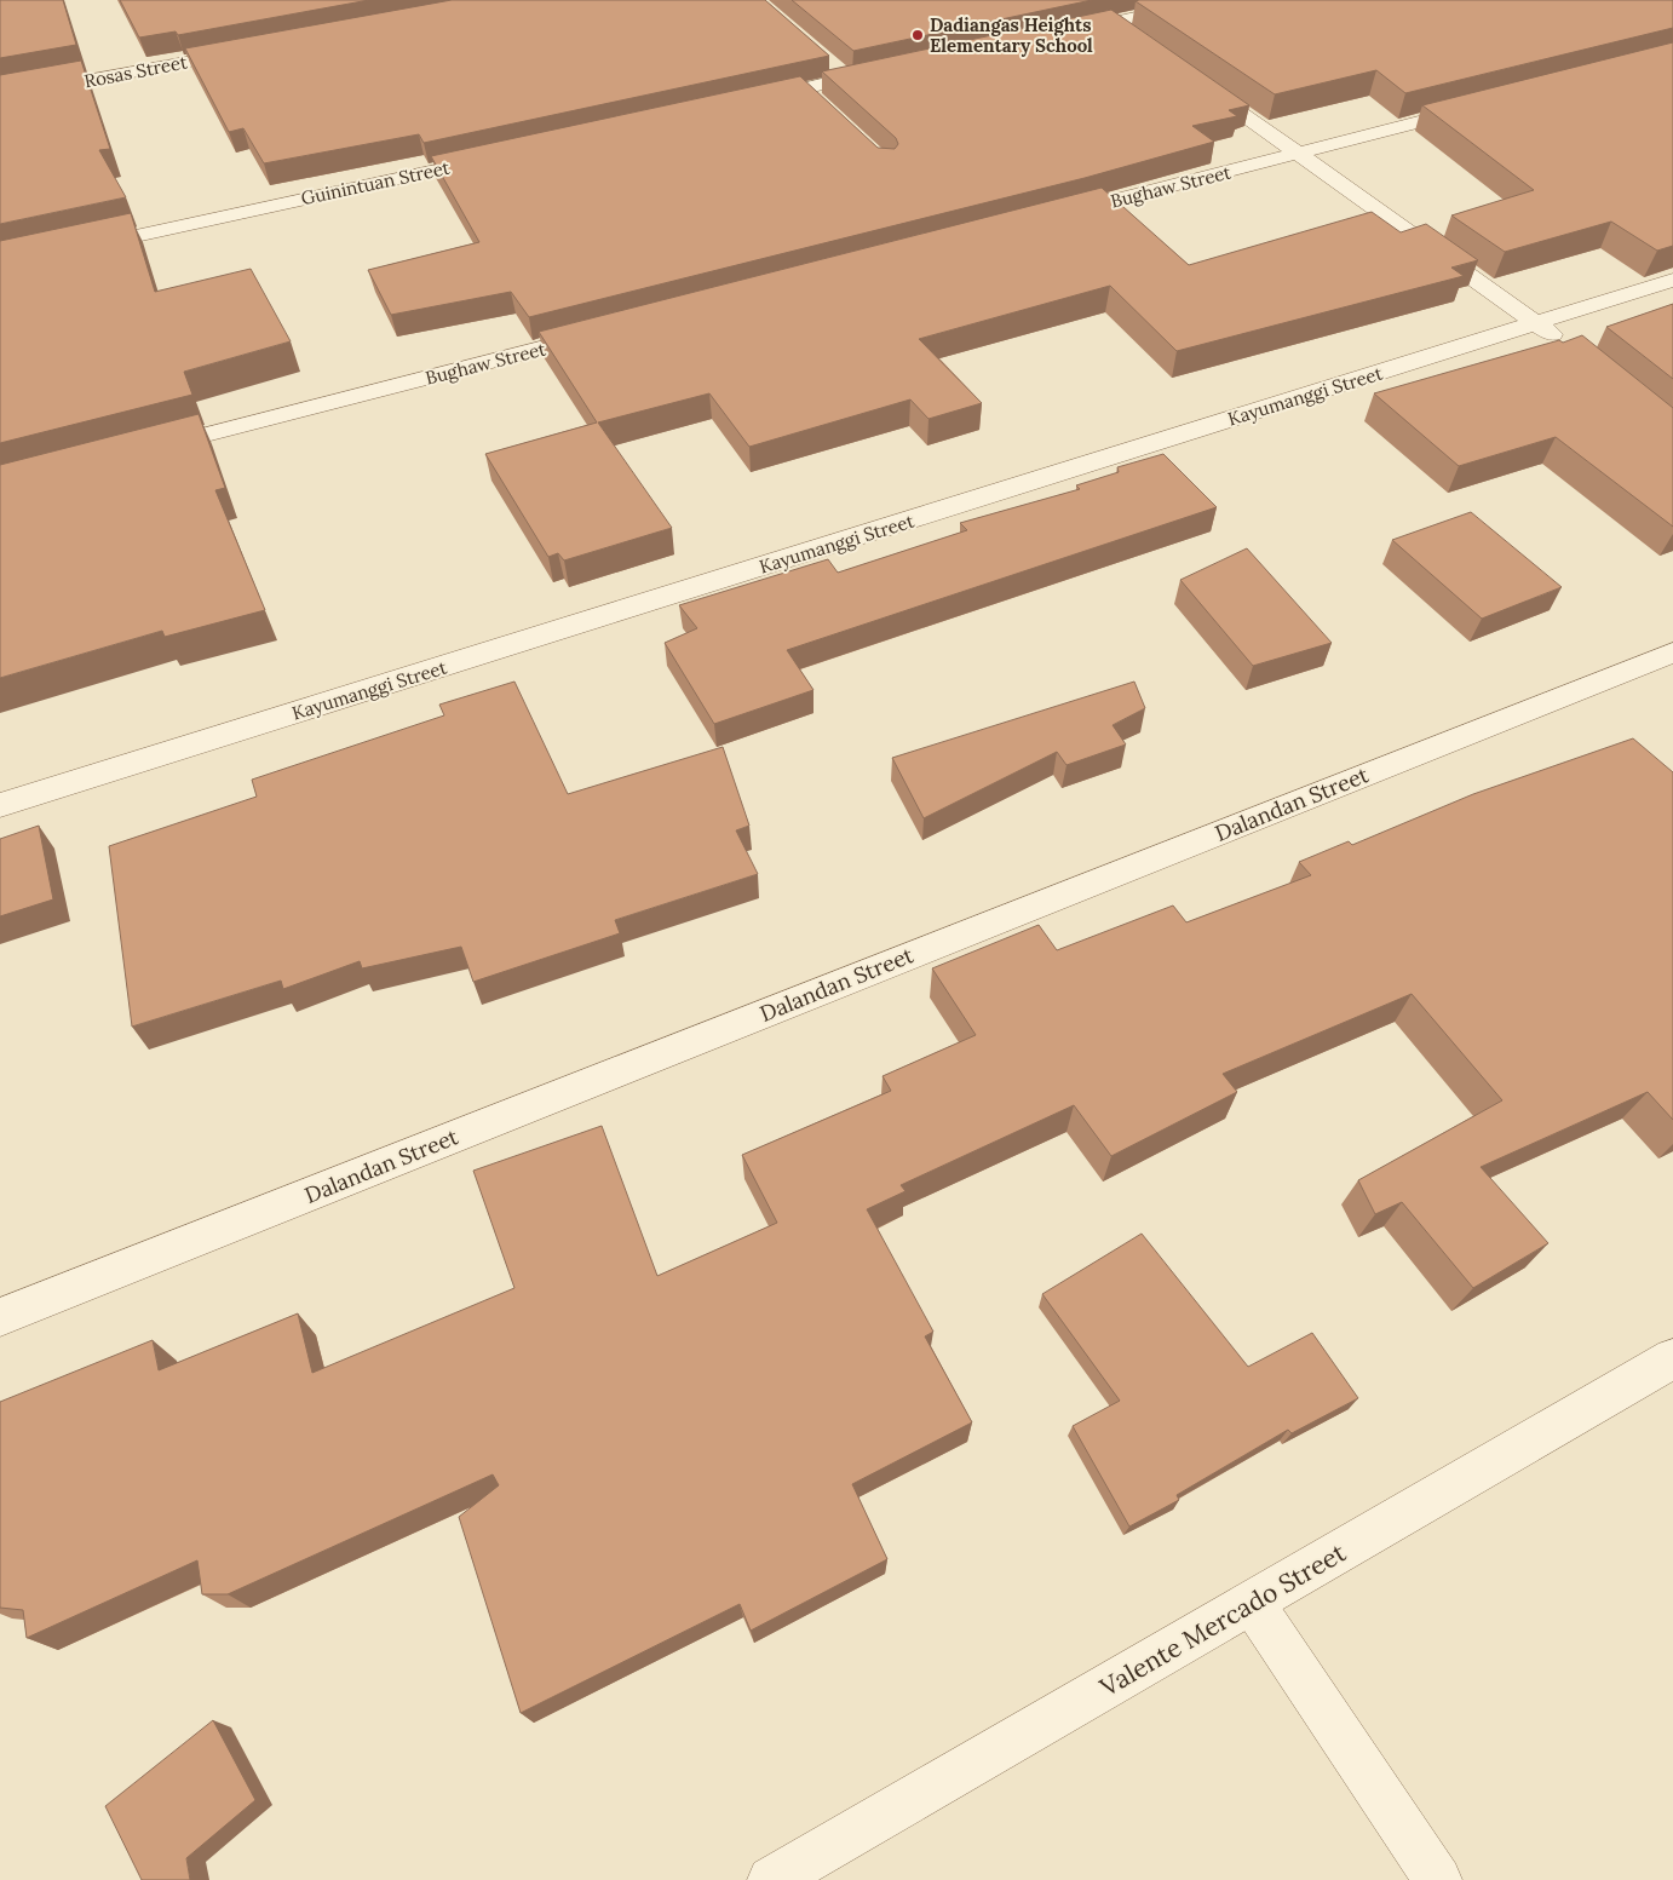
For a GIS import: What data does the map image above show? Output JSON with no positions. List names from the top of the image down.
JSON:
{
  "streets": {
    "street": [
      "Rosas Street",
      "Guinintuan Street",
      "Bughaw Street",
      "Kayumanggi Street",
      "Dalandan Street",
      "Valente Mercado Street"
    ]
  },
  "places": ["Dadiangas Heights Elementary School"]
}
